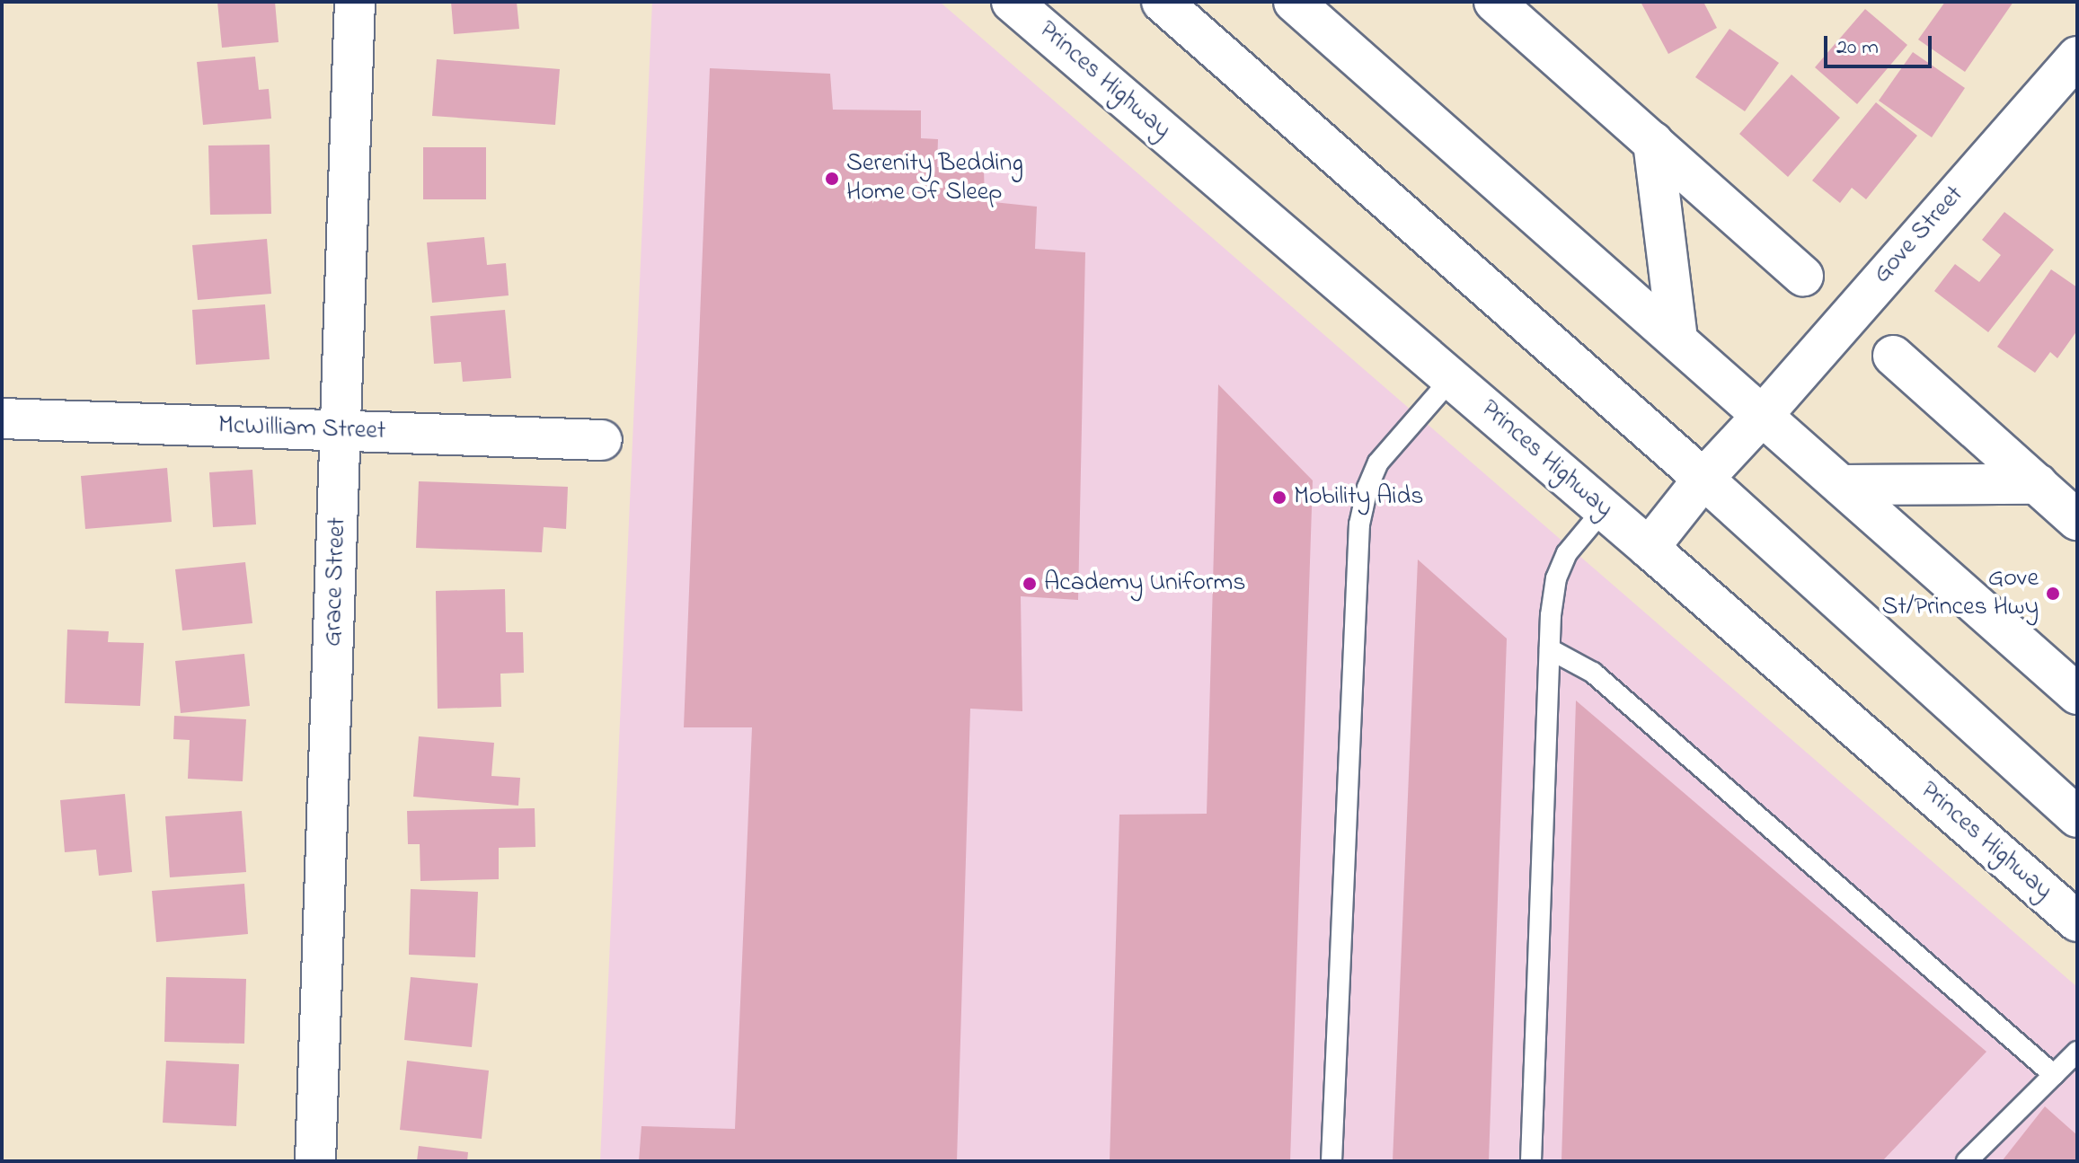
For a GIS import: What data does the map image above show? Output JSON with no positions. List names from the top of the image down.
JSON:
{
  "streets": {
    "main road": [
      "Princes Highway",
      "Gove Street",
      "McWilliam Street",
      "Grace Street"
    ]
  },
  "crossings": [
    ["Princes Highway", "Gove Street"],
    ["McWilliam Street", "Grace Street"]
  ],
  "places": [
    "Serenity Bedding Home Of Sleep",
    "Mobility Aids",
    "Academy Uniforms",
    "Gove St/Princes Hwy"
  ],
  "scale_bar": "20 m"
}
